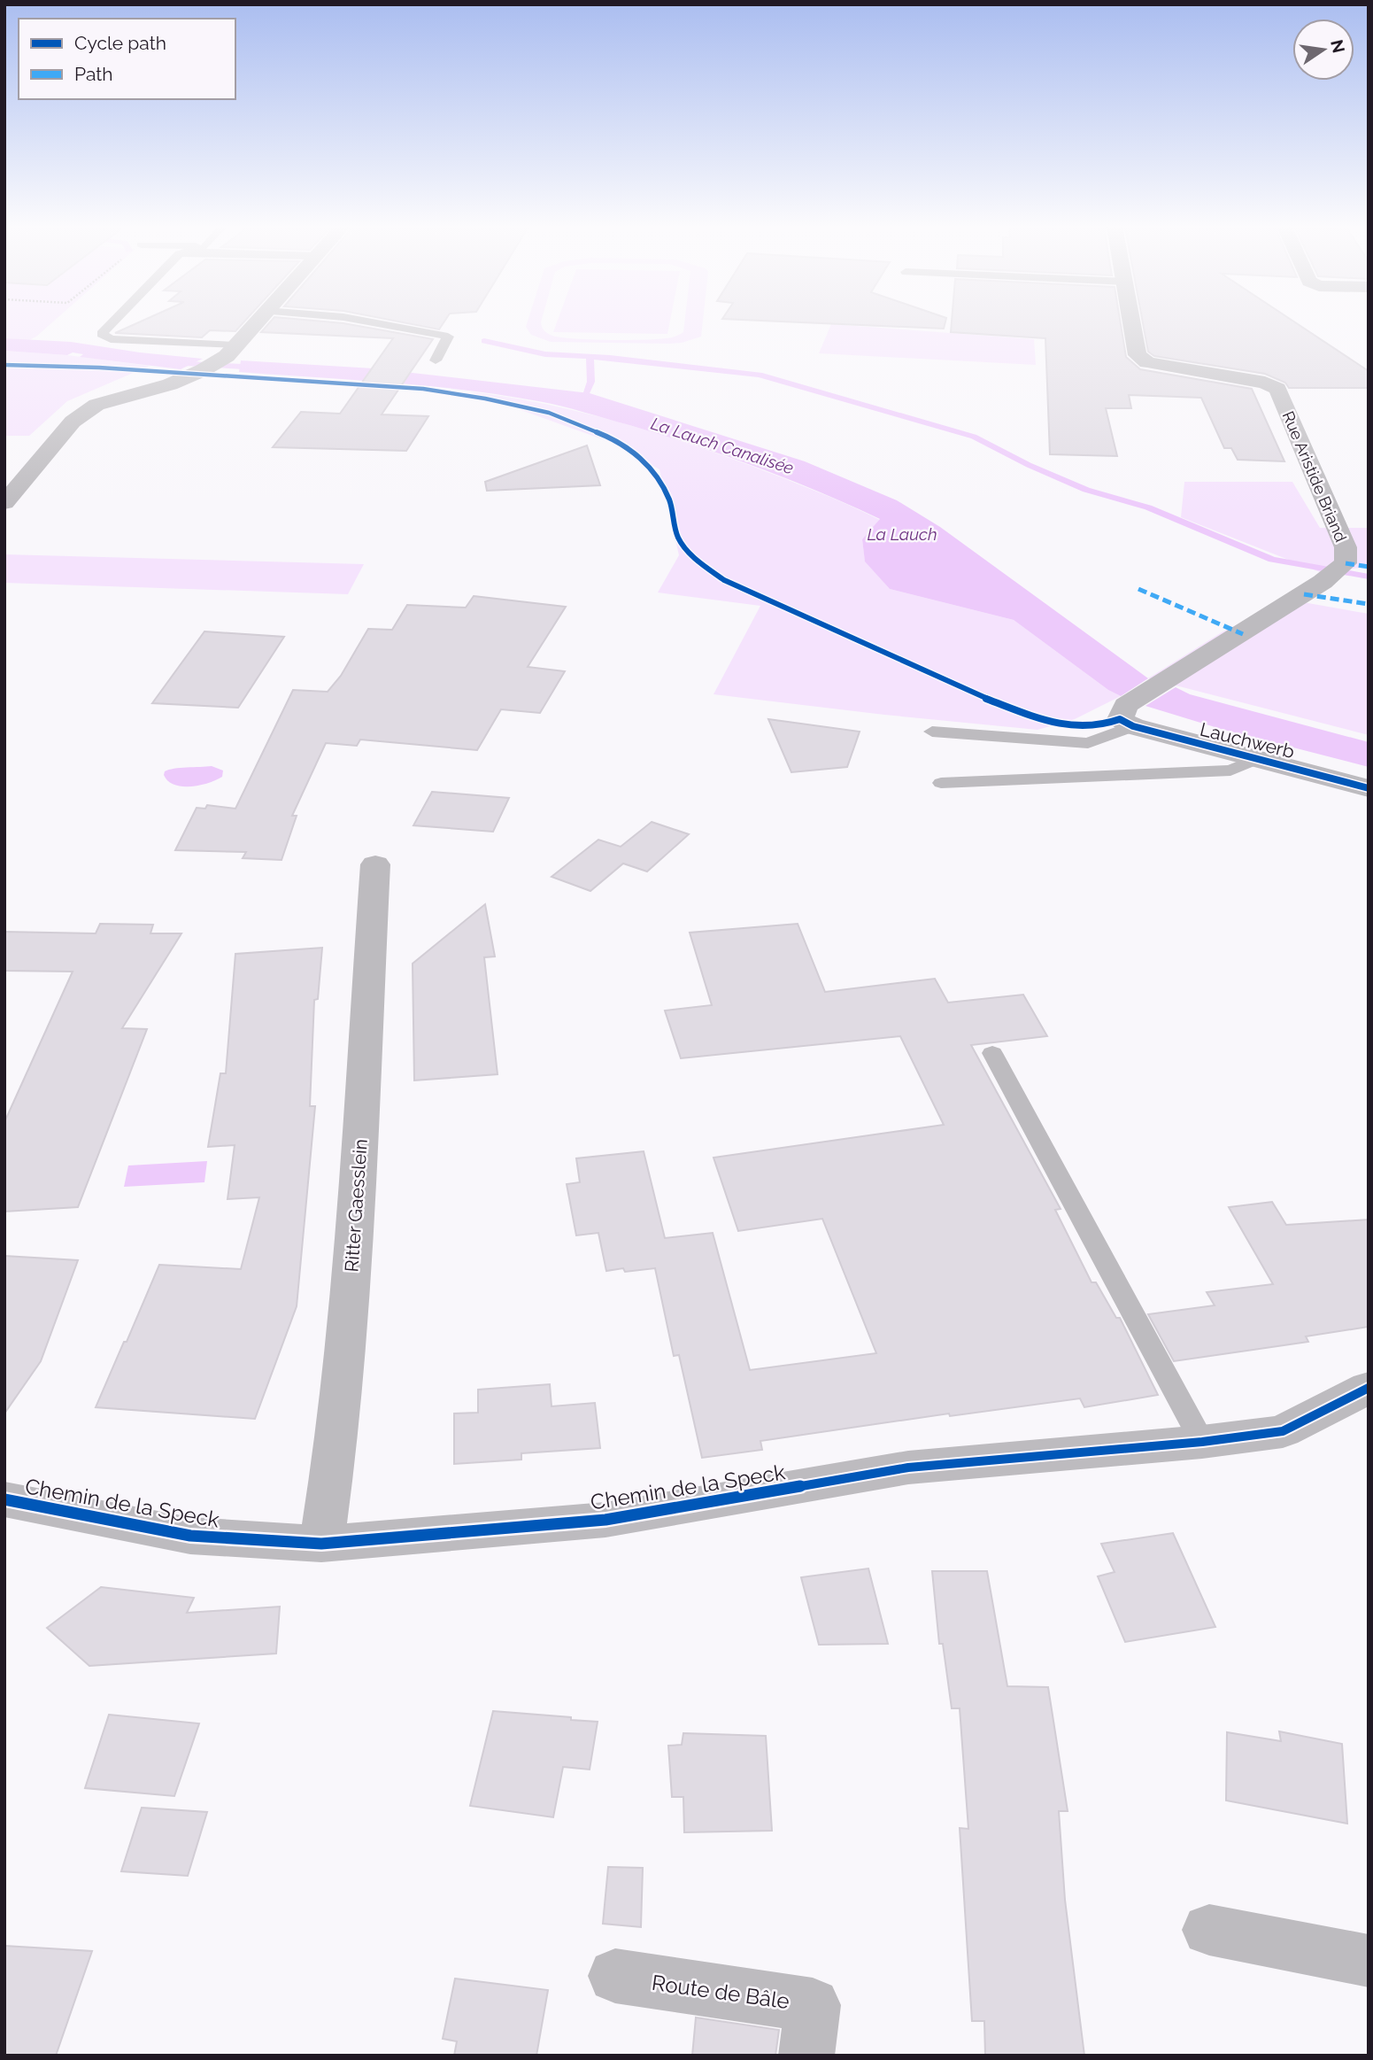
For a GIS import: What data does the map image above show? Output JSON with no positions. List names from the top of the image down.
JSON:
{
  "streets": {
    "street": [
      "Rue Aristide Briand",
      "Lauchwerb",
      "Ritter Gaesslein",
      "Chemin de la Speck",
      "Route de Bâle"
    ]
  },
  "crossings": [
    ["Rue Aristide Briand", "Lauchwerb"],
    ["Ritter Gaesslein", "Chemin de la Speck"]
  ],
  "water": ["La Lauch Canalisée", "La Lauch"],
  "legend": ["Cycle path", "Path"],
  "north": "right"
}
